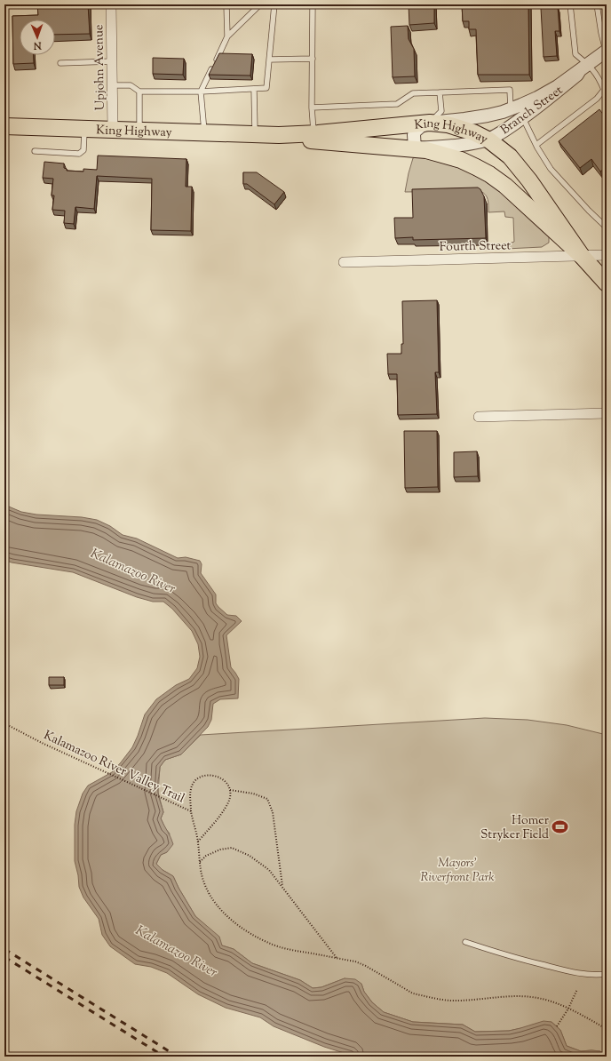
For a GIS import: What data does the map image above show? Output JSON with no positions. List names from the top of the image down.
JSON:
{
  "streets": {
    "main road": ["King Highway"],
    "street": ["Upjohn Avenue", "Branch Street", "Fourth Street"],
    "path": ["Kalamazoo River Valley Trail"]
  },
  "crossings": [
    ["Upjohn Avenue", "King Highway"],
    ["Branch Street", "King Highway"],
    ["King Highway", "Fourth Street"]
  ],
  "water": ["Kalamazoo River"],
  "parks": ["Mayors' Riverfront Park"],
  "places": {
    "sports": ["Homer Stryker Field"]
  },
  "north": "bottom"
}
